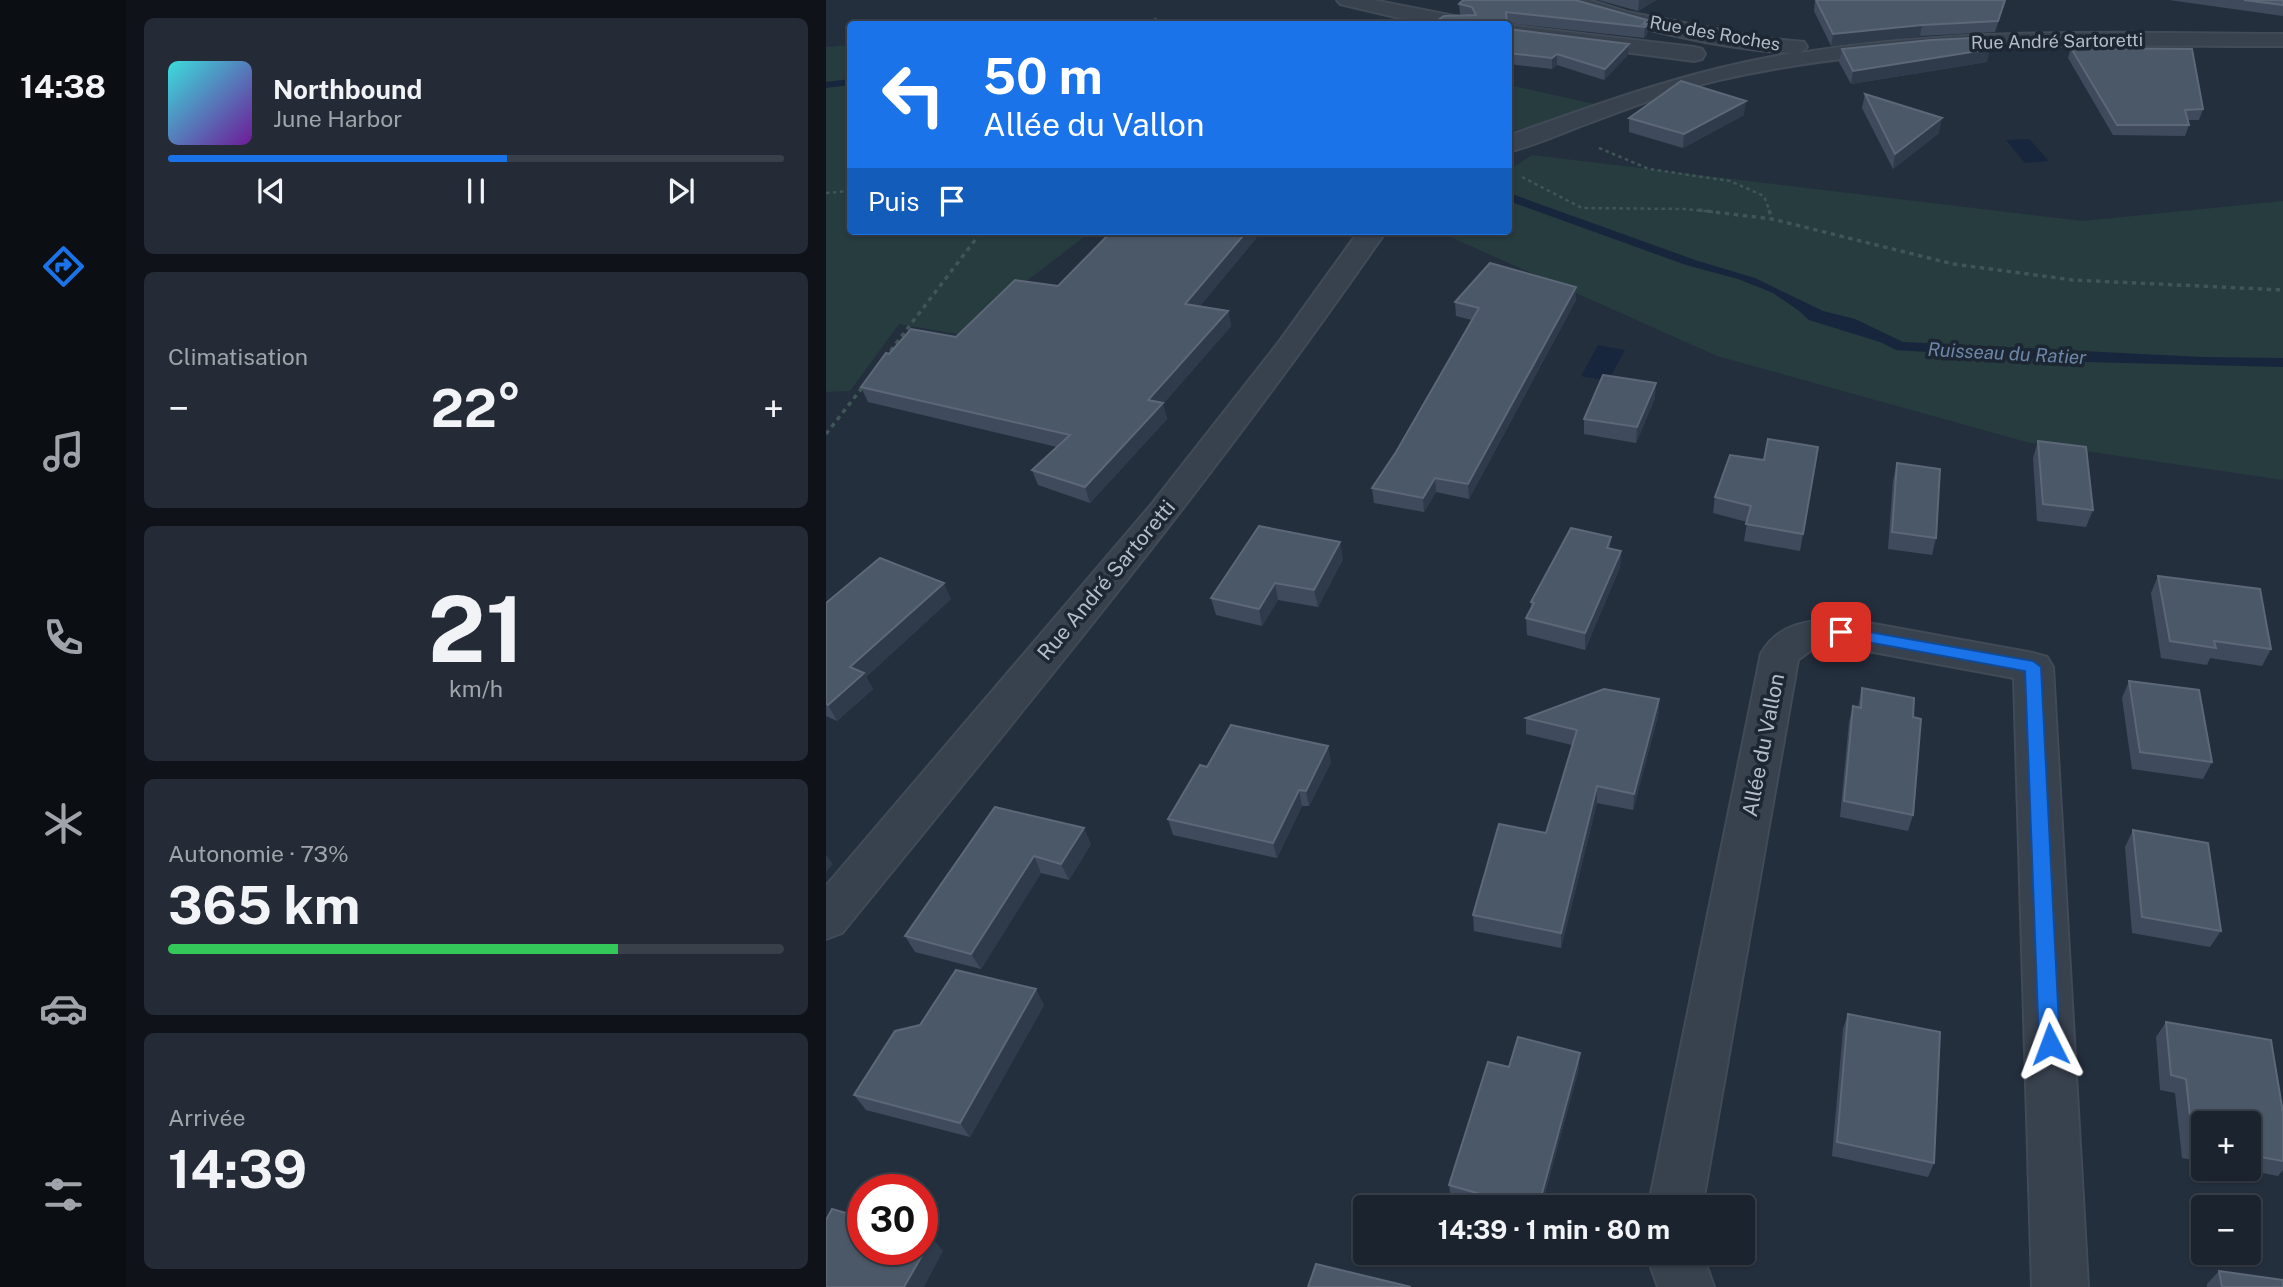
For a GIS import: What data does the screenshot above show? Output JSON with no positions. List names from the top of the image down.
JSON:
{
  "streets": {
    "street": ["Rue des Roches", "Rue André Sartoretti", "Allée du Vallon"]
  },
  "crossings": [
    ["Rue des Roches", "Rue André Sartoretti"]
  ],
  "water": ["Ruisseau du Ratier"],
  "page": {
    "tabs": "14:38",
    "turn": ["50 m", "Allée du Vallon"],
    "song": ["Northbound", "June Harbor"],
    "then": "Puis",
    "tile": [
      "Climatisation",
      ["21", "km/h"],
      ["Autonomie · 73%", "365 km"],
      ["Arrivée", "14:39"]
    ],
    "heat": ["−", "22°", "+"],
    "map_buttons": ["+", "−"],
    "limit": "30",
    "trip": "14:39 · 1 min · 80 m"
  }
}
